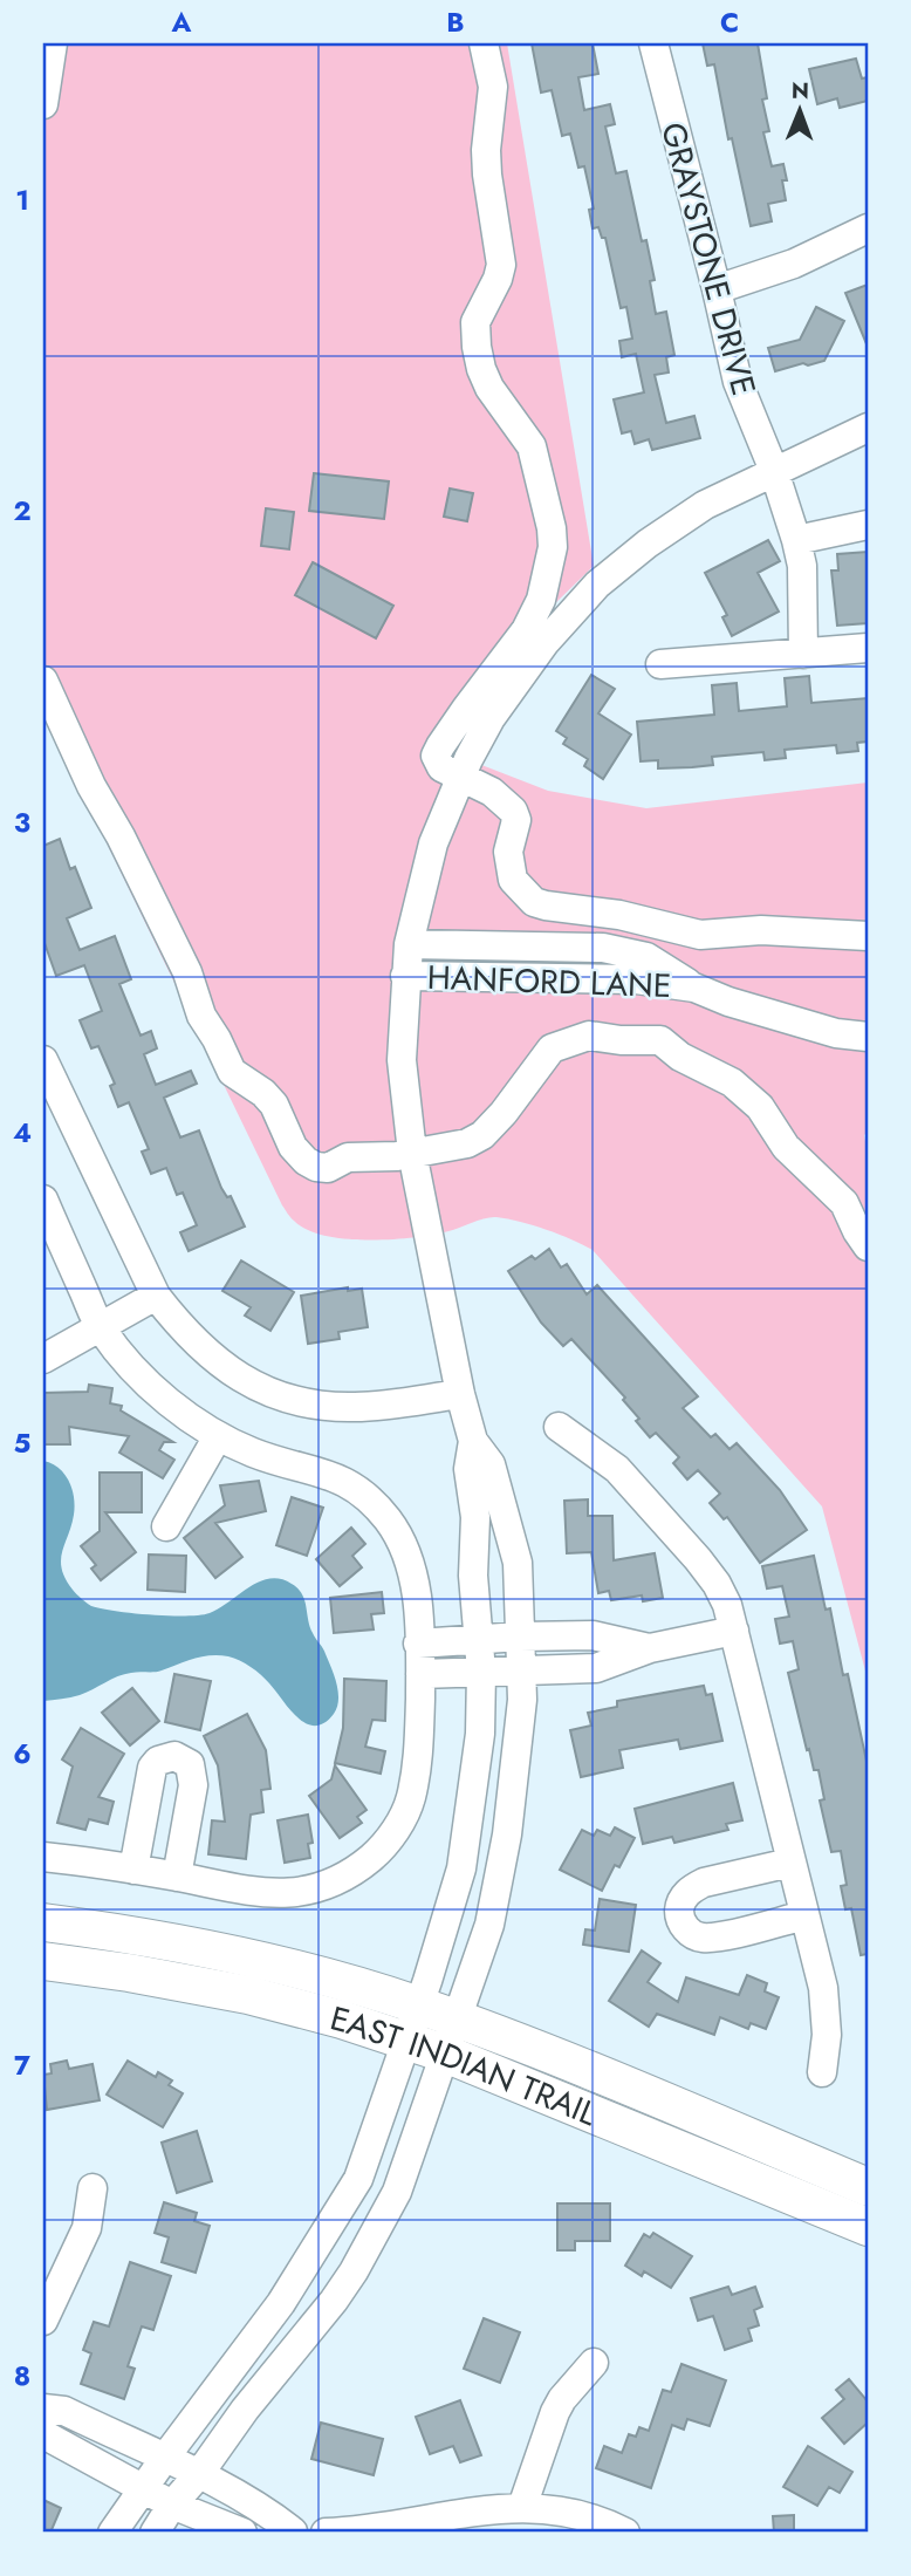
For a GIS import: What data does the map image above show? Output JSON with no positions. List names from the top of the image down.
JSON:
{
  "streets": {
    "main road": ["EAST INDIAN TRAIL"],
    "street": ["GRAYSTONE DRIVE", "HANFORD LANE"]
  },
  "north": "top",
  "grid": {
    "columns": ["A", "B", "C"],
    "rows": [
      "1",
      "2",
      "3",
      "4",
      "5",
      "6",
      "7",
      "8"
    ]
  }
}
